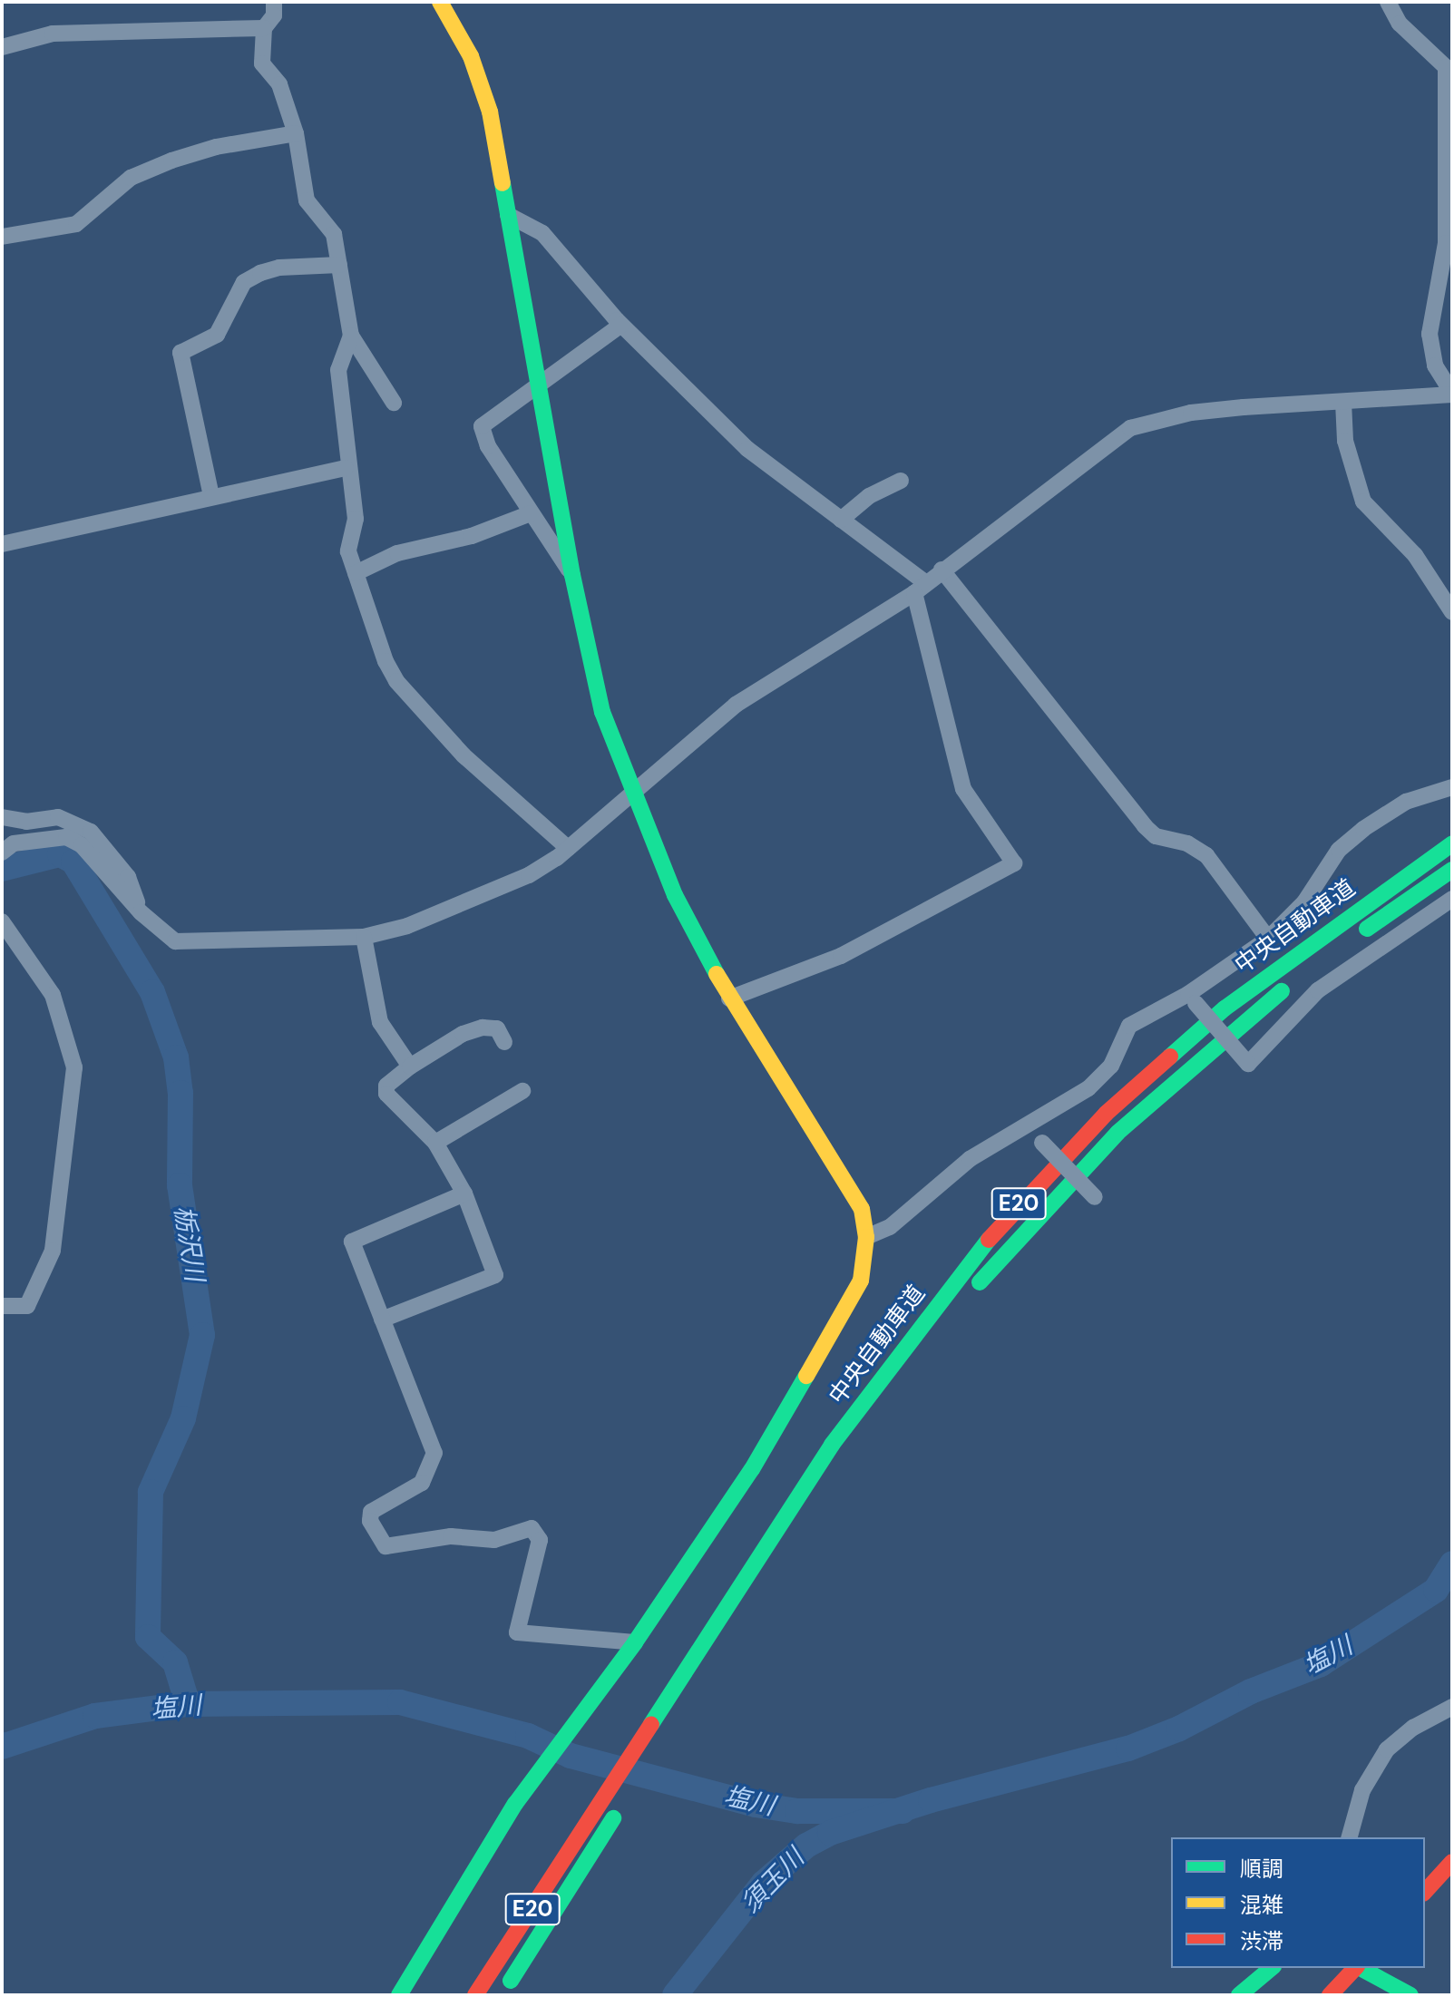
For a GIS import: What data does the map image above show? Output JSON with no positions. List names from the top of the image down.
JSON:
{
  "streets": {
    "main road": ["中央自動車道", "E20"]
  },
  "water": ["栃沢川", "塩川", "須玉川"],
  "legend": ["順調", "混雑", "渋滞"]
}
